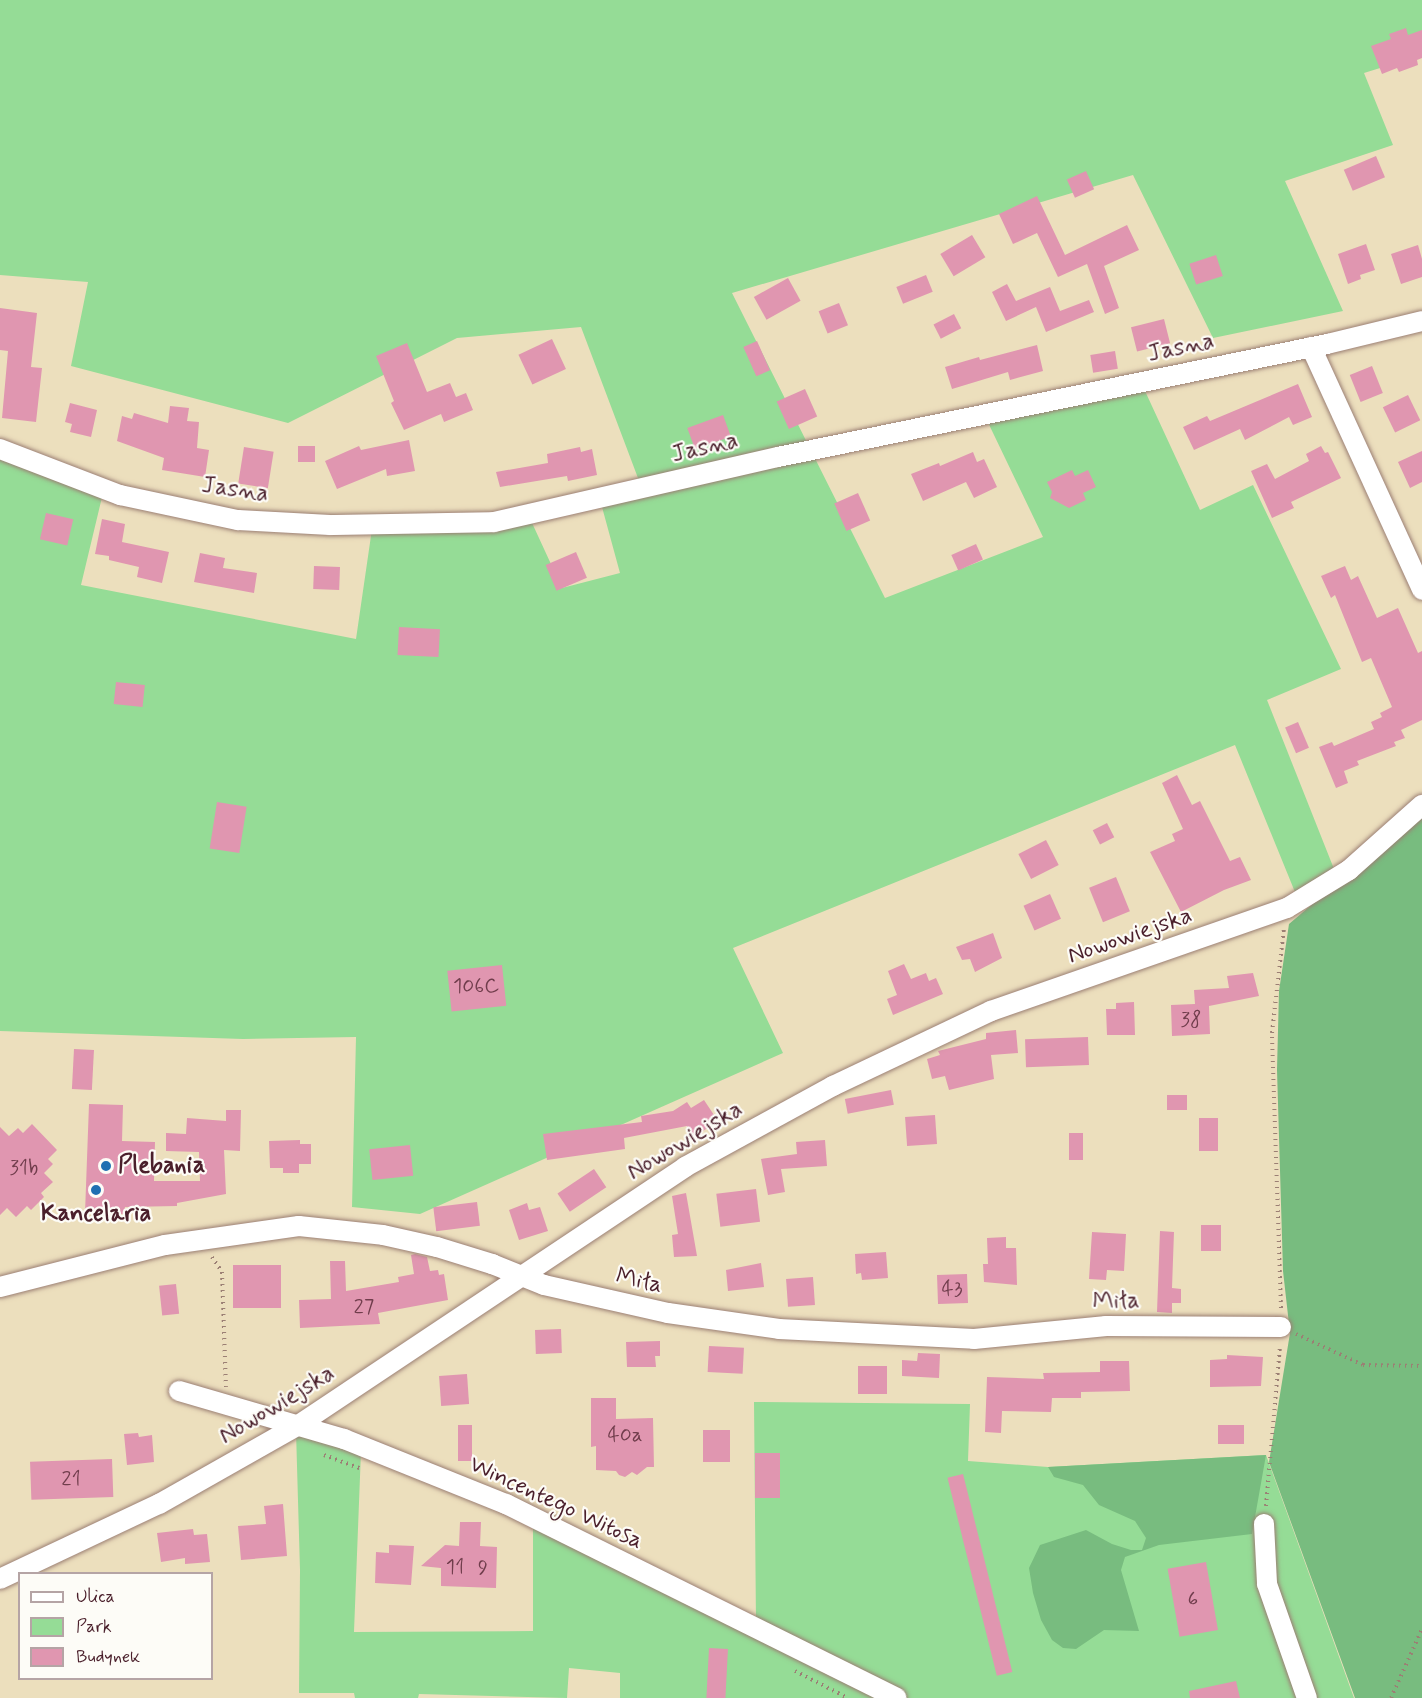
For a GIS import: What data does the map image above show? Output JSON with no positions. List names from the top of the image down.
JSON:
{
  "streets": {
    "street": [
      "Jasna",
      "Nowowiejska",
      "Miła",
      "Wincentego Witosa"
    ]
  },
  "crossings": [
    ["Nowowiejska", "Miła"],
    ["Nowowiejska", "Wincentego Witosa"]
  ],
  "places": ["Plebania", "Kancelaria"],
  "house_numbers": [
    "106C",
    "38",
    "31b",
    "43",
    "27",
    "40a",
    "21",
    "11",
    "9",
    "6"
  ],
  "legend": ["Ulica", "Park", "Budynek"]
}
